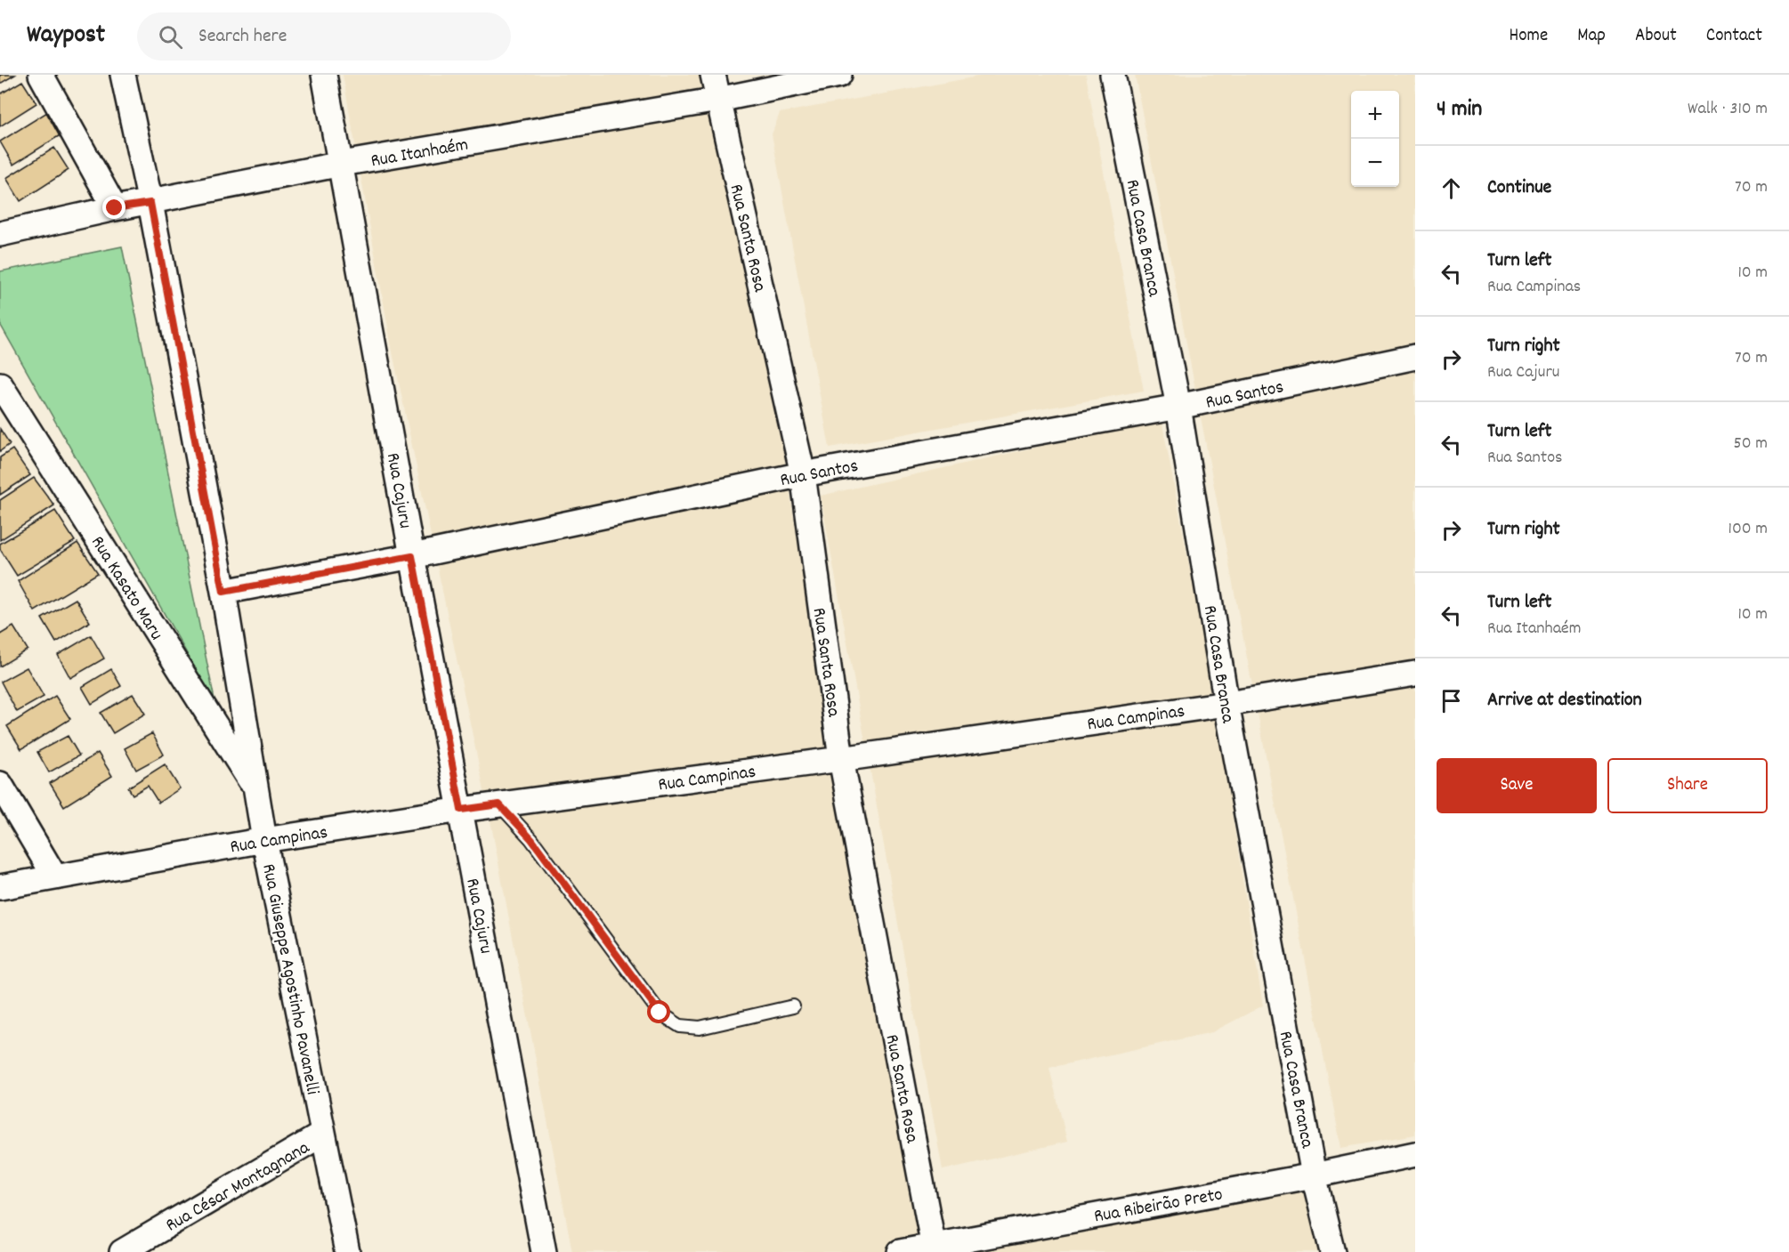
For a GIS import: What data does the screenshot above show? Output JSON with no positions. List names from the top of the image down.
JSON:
{
  "streets": {
    "street": [
      "Rua Itanhaém",
      "Rua Santa Rosa",
      "Rua Casa Branca",
      "Rua Santos",
      "Rua Cajuru",
      "Rua Kasato Maru",
      "Rua Campinas",
      "Rua Giuseppe Agostinho Pavanelli",
      "Rua César Montagnana",
      "Rua Ribeirão Preto"
    ]
  },
  "crossings": [
    ["Rua Itanhaém", "Rua Santa Rosa"],
    ["Rua Itanhaém", "Rua Cajuru"],
    ["Rua Itanhaém", "Rua Giuseppe Agostinho Pavanelli"],
    ["Rua Santa Rosa", "Rua Santos"],
    ["Rua Santa Rosa", "Rua Campinas"],
    ["Rua Santa Rosa", "Rua Ribeirão Preto"],
    ["Rua Casa Branca", "Rua Santos"],
    ["Rua Casa Branca", "Rua Campinas"],
    ["Rua Casa Branca", "Rua Ribeirão Preto"],
    ["Rua Santos", "Rua Cajuru"],
    ["Rua Santos", "Rua Giuseppe Agostinho Pavanelli"],
    ["Rua Cajuru", "Rua Campinas"],
    ["Rua Kasato Maru", "Rua Giuseppe Agostinho Pavanelli"],
    ["Rua Campinas", "Rua Giuseppe Agostinho Pavanelli"],
    ["Rua Giuseppe Agostinho Pavanelli", "Rua César Montagnana"]
  ],
  "page": {
    "header": "Waypost",
    "search": "Search here",
    "nav": [
      "Home",
      "Map",
      "About",
      "Contact"
    ],
    "heading": ["4 min", "Walk · 310 m"],
    "map_buttons": ["+", "−"],
    "list": [
      ["Continue", "70 m"],
      ["Turn left", "Rua Campinas", "10 m"],
      ["Turn right", "Rua Cajuru", "70 m"],
      ["Turn left", "Rua Santos", "50 m"],
      ["Turn right", "100 m"],
      ["Turn left", "Rua Itanhaém", "10 m"],
      "Arrive at destination"
    ],
    "buttons": ["Save", "Share"]
  }
}
